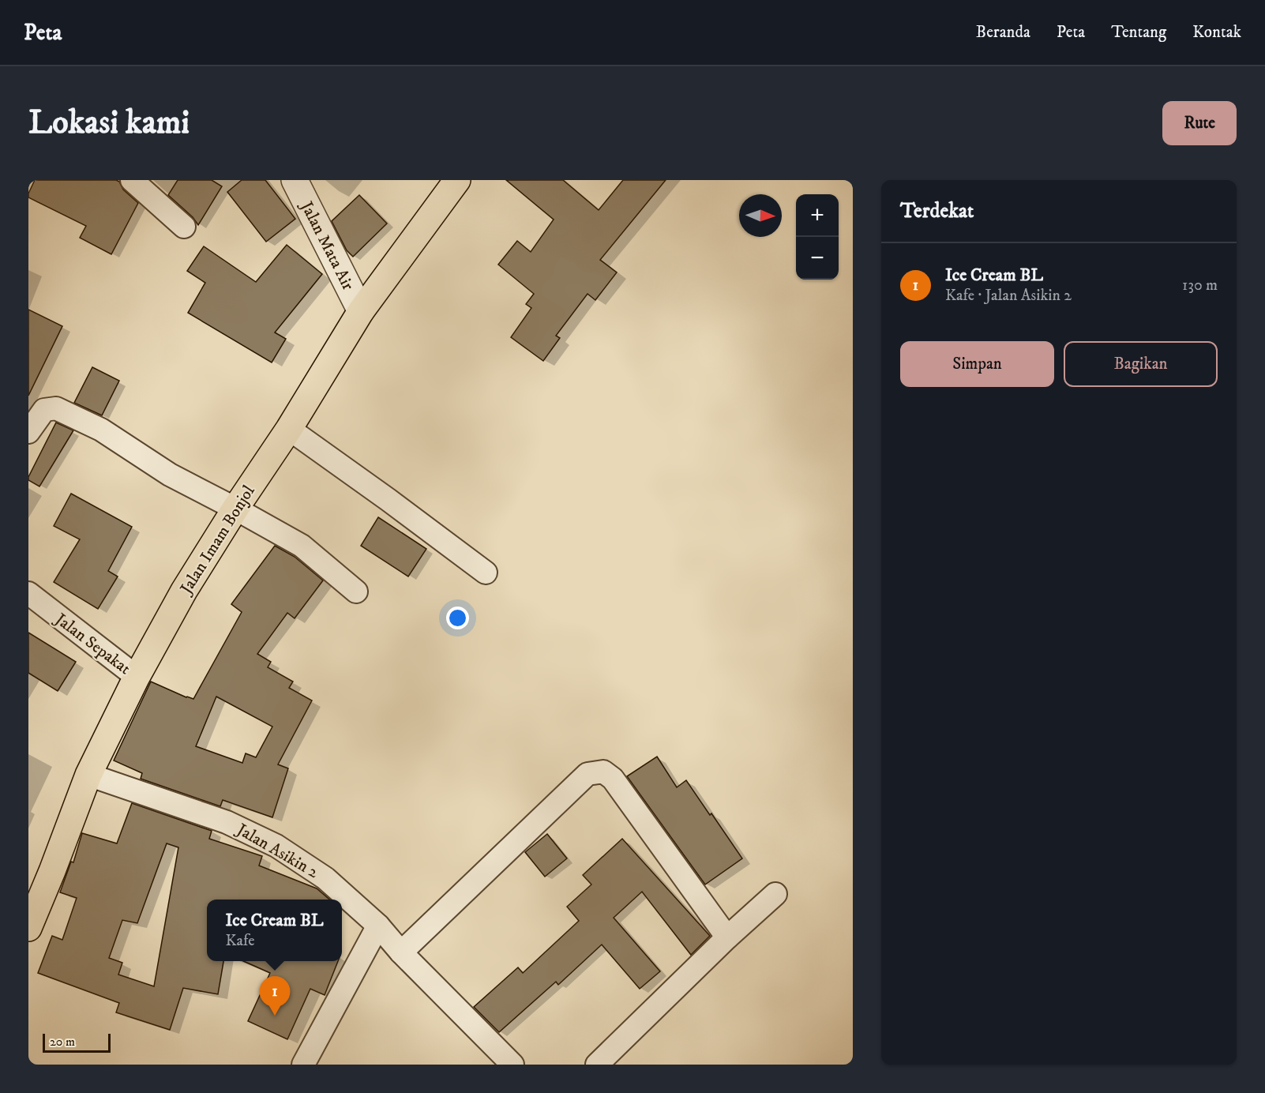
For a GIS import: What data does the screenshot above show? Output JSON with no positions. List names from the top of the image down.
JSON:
{
  "streets": {
    "highway": ["Jalan Imam Bonjol"],
    "street": ["Jalan Mata Air", "Jalan Sepakat", "Jalan Asikin 2"]
  },
  "crossings": [
    ["Jalan Mata Air", "Jalan Imam Bonjol"],
    ["Jalan Imam Bonjol", "Jalan Sepakat"],
    ["Jalan Imam Bonjol", "Jalan Asikin 2"]
  ],
  "scale_bar": "20 m",
  "north": "right",
  "page": {
    "header": "Peta",
    "nav": [
      "Beranda",
      "Peta",
      "Tentang",
      "Kontak"
    ],
    "buttons": [
      "Rute",
      ["Simpan", "Bagikan"]
    ],
    "title": "Lokasi kami",
    "heading": "Terdekat",
    "map_buttons": ["+", "−"],
    "list": [
      {
        "mark": "1",
        "name": "Ice Cream BL",
        "note": "Kafe · Jalan Asikin 2",
        "value": "130 m"
      }
    ],
    "popup": ["Ice Cream BL", "Kafe"],
    "pins": "1",
    "scale": "20 m"
  }
}
